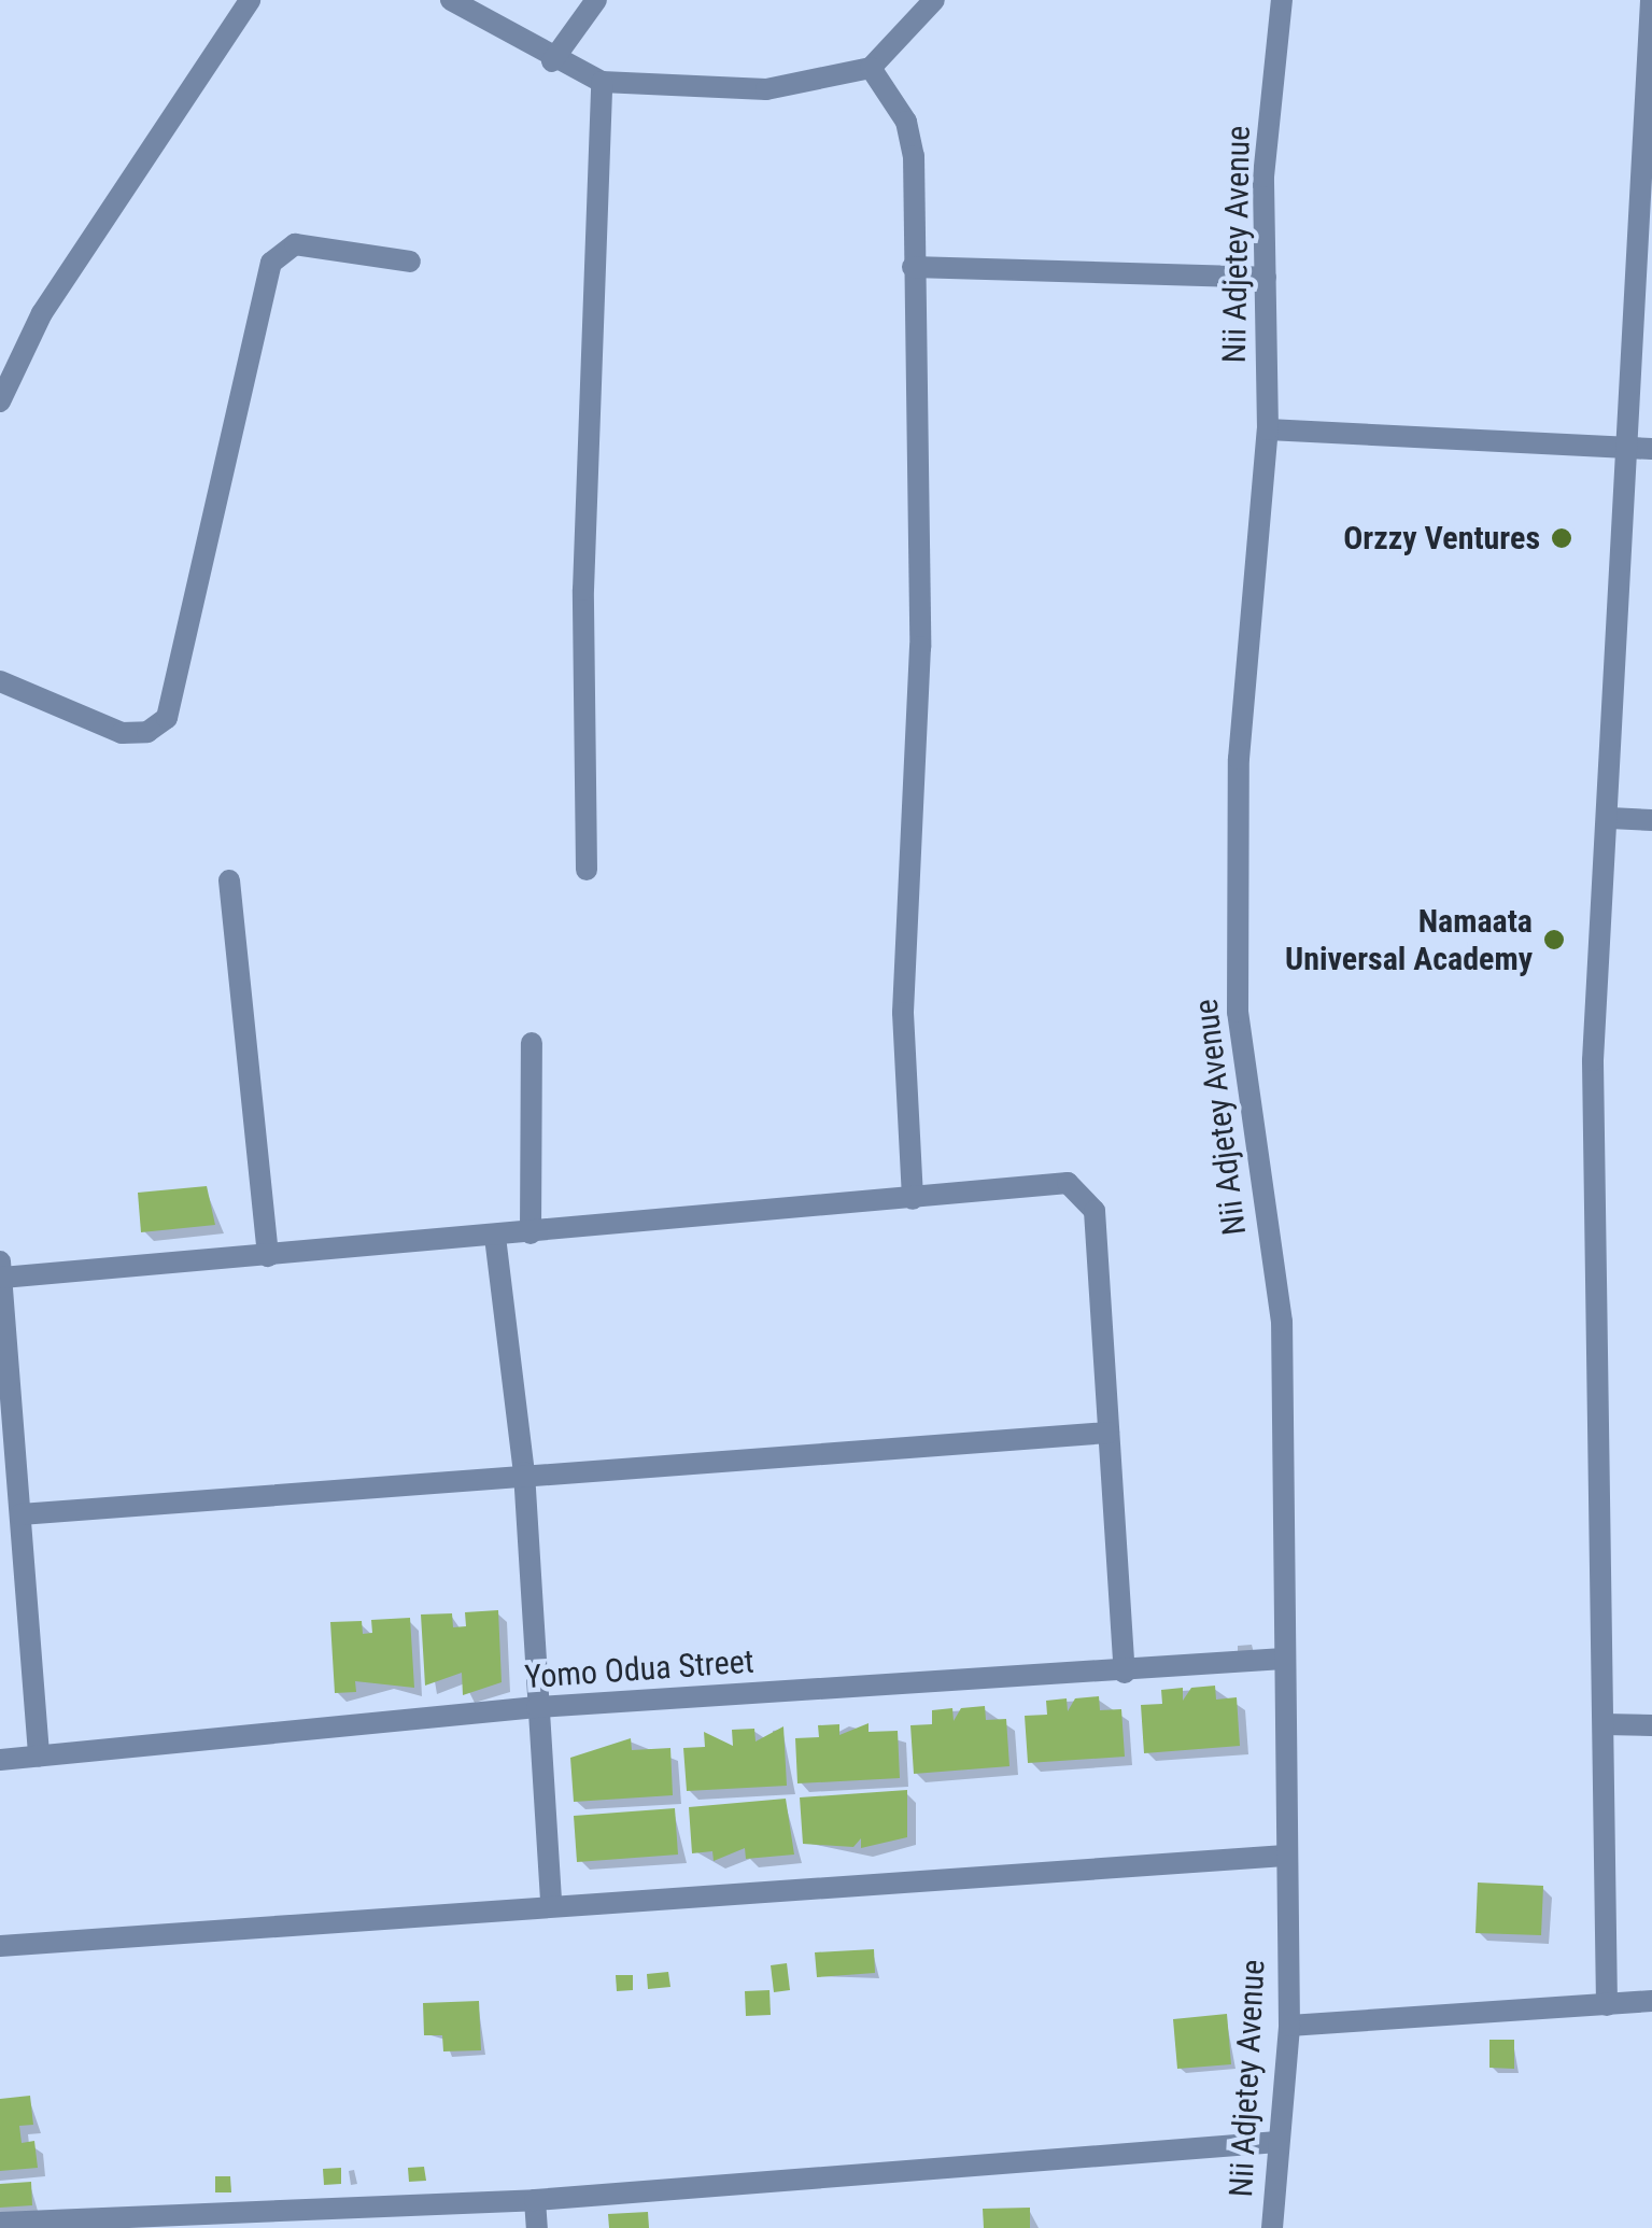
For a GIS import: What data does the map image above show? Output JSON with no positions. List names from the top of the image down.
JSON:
{
  "streets": {
    "street": ["Nii Adjetey Avenue", "Yomo Odua Street"]
  },
  "crossings": [
    ["Nii Adjetey Avenue", "Yomo Odua Street"]
  ],
  "places": ["Orzzy Ventures", "Namaata Universal Academy"]
}
